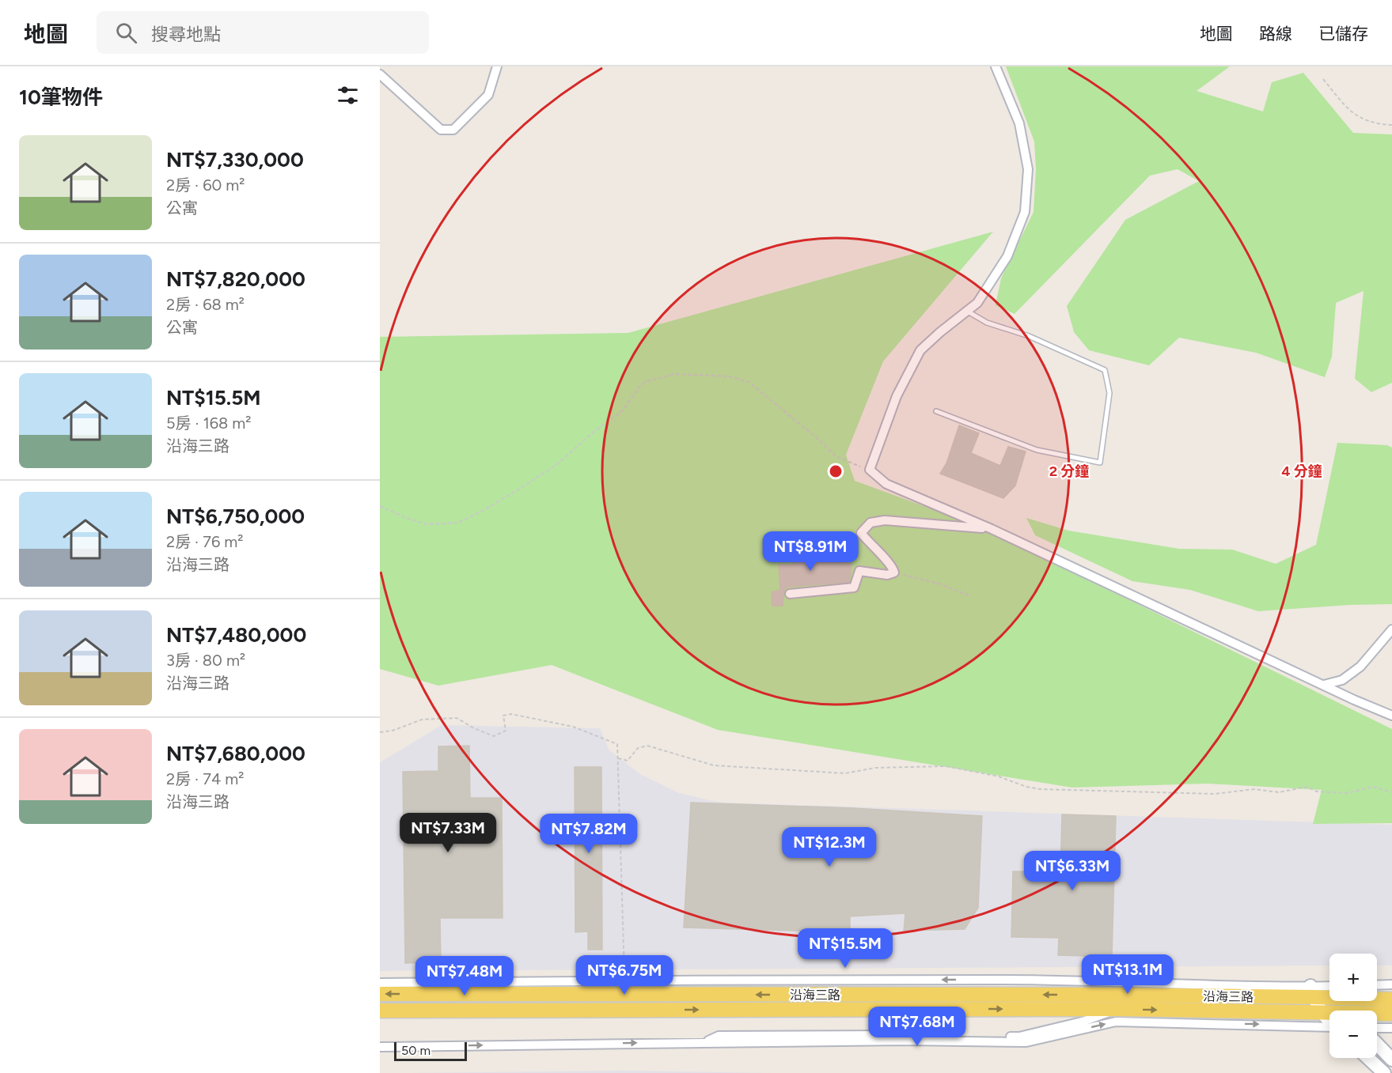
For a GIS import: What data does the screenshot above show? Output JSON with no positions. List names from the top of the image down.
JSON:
{
  "streets": {
    "main road": ["沿海三路"]
  },
  "scale_bar": "50 m",
  "page": {
    "header": "地圖",
    "search": "搜尋地點",
    "nav": ["地圖", "路線", "已儲存"],
    "heading": "10筆物件",
    "list": [
      {
        "name": "NT$7,330,000",
        "note": "2房 · 60 m² · 公寓"
      },
      {
        "name": "NT$7,820,000",
        "note": "2房 · 68 m² · 公寓"
      },
      {
        "name": "NT$15.5M",
        "note": "5房 · 168 m² · 沿海三路"
      },
      {
        "name": "NT$6,750,000",
        "note": "2房 · 76 m² · 沿海三路"
      },
      {
        "name": "NT$7,480,000",
        "note": "3房 · 80 m² · 沿海三路"
      },
      {
        "name": "NT$7,680,000",
        "note": "2房 · 74 m² · 沿海三路"
      }
    ],
    "price": [
      "NT$8.91M",
      "NT$7.33M",
      "NT$7.82M",
      "NT$12.3M",
      "NT$6.33M",
      "NT$15.5M",
      "NT$13.1M",
      "NT$6.75M",
      "NT$7.48M",
      "NT$7.68M"
    ],
    "map_buttons": ["+", "−"],
    "scale": "50 m"
  },
  "rings": ["2 分鐘", "4 分鐘"]
}
